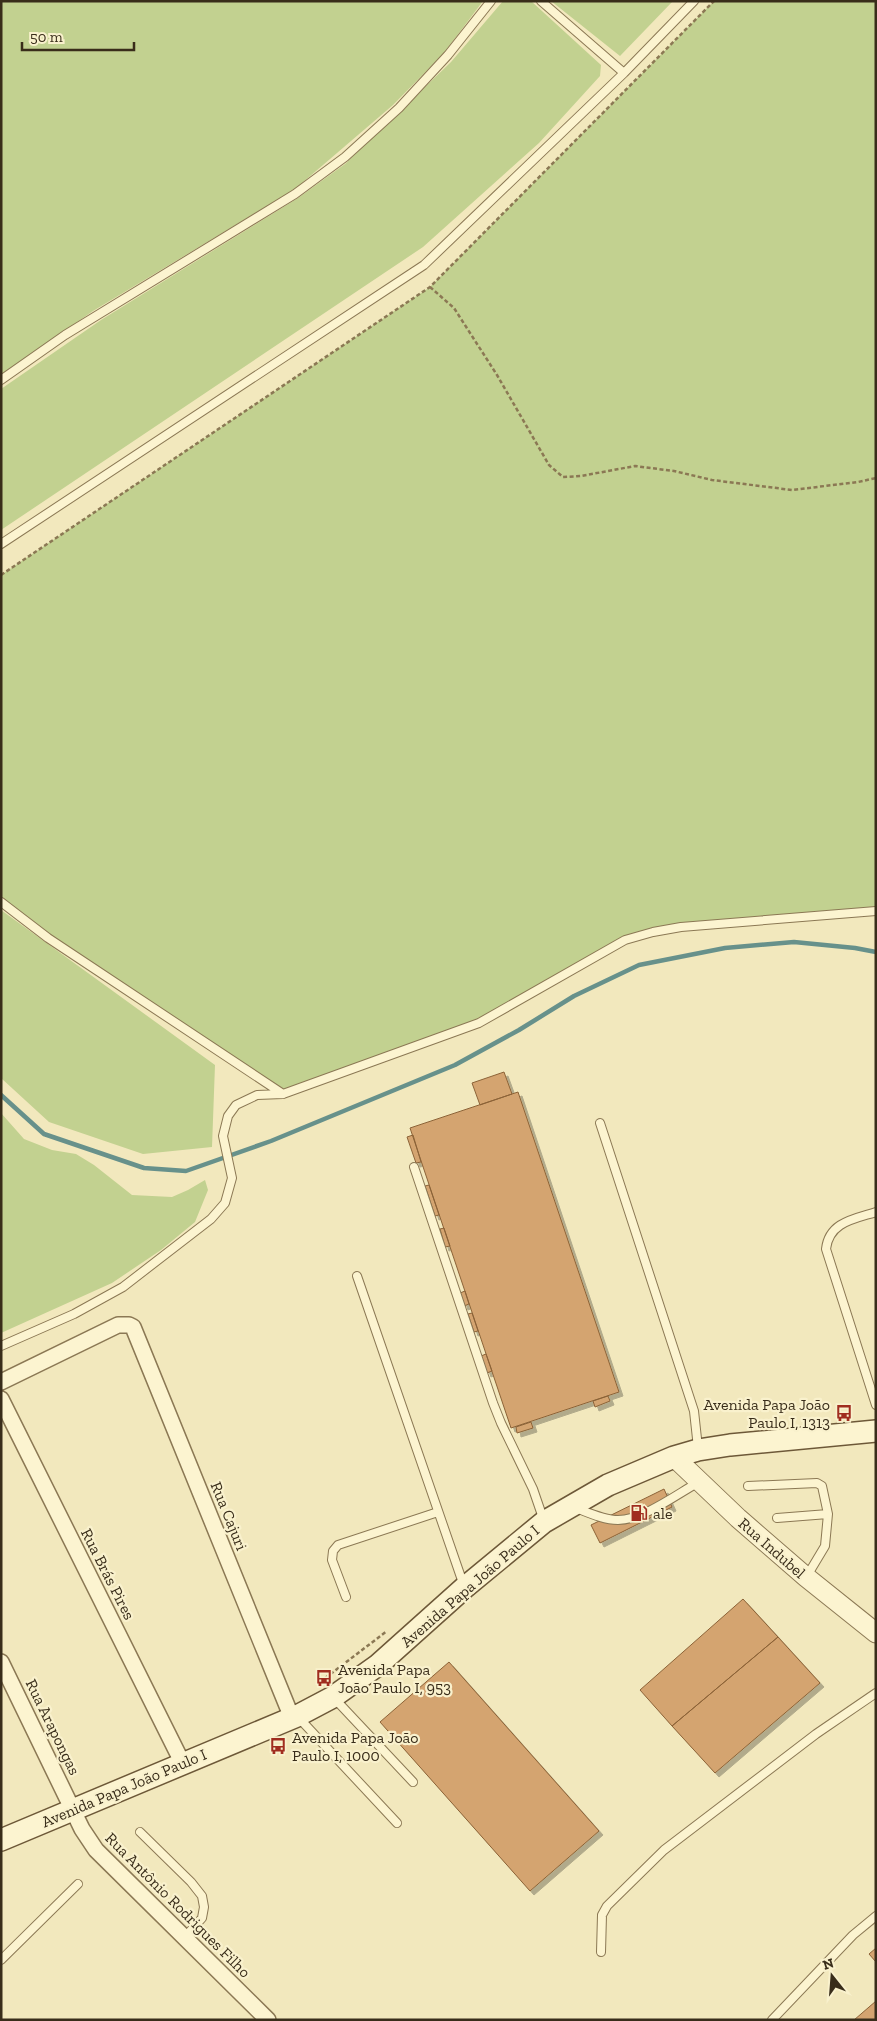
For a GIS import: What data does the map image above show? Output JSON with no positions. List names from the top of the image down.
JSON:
{
  "streets": {
    "main road": ["Avenida Papa João Paulo I"],
    "street": [
      "Rua Cajuri",
      "Rua Indubel",
      "Rua Brás Pires",
      "Rua Arapongas",
      "Rua Antônio Rodrigues Filho"
    ]
  },
  "crossings": [
    ["Rua Cajuri", "Avenida Papa João Paulo I"],
    ["Rua Indubel", "Avenida Papa João Paulo I"],
    ["Rua Brás Pires", "Avenida Papa João Paulo I"],
    ["Avenida Papa João Paulo I", "Rua Arapongas"],
    ["Avenida Papa João Paulo I", "Rua Antônio Rodrigues Filho"],
    ["Rua Arapongas", "Rua Antônio Rodrigues Filho"]
  ],
  "places": {
    "bus stop": ["Avenida Papa João Paulo I, 1313", "Avenida Papa João Paulo I, 953", "Avenida Papa João Paulo I, 1000"],
    "fuel station": ["ale"]
  },
  "scale_bar": "50 m",
  "north": "top"
}
